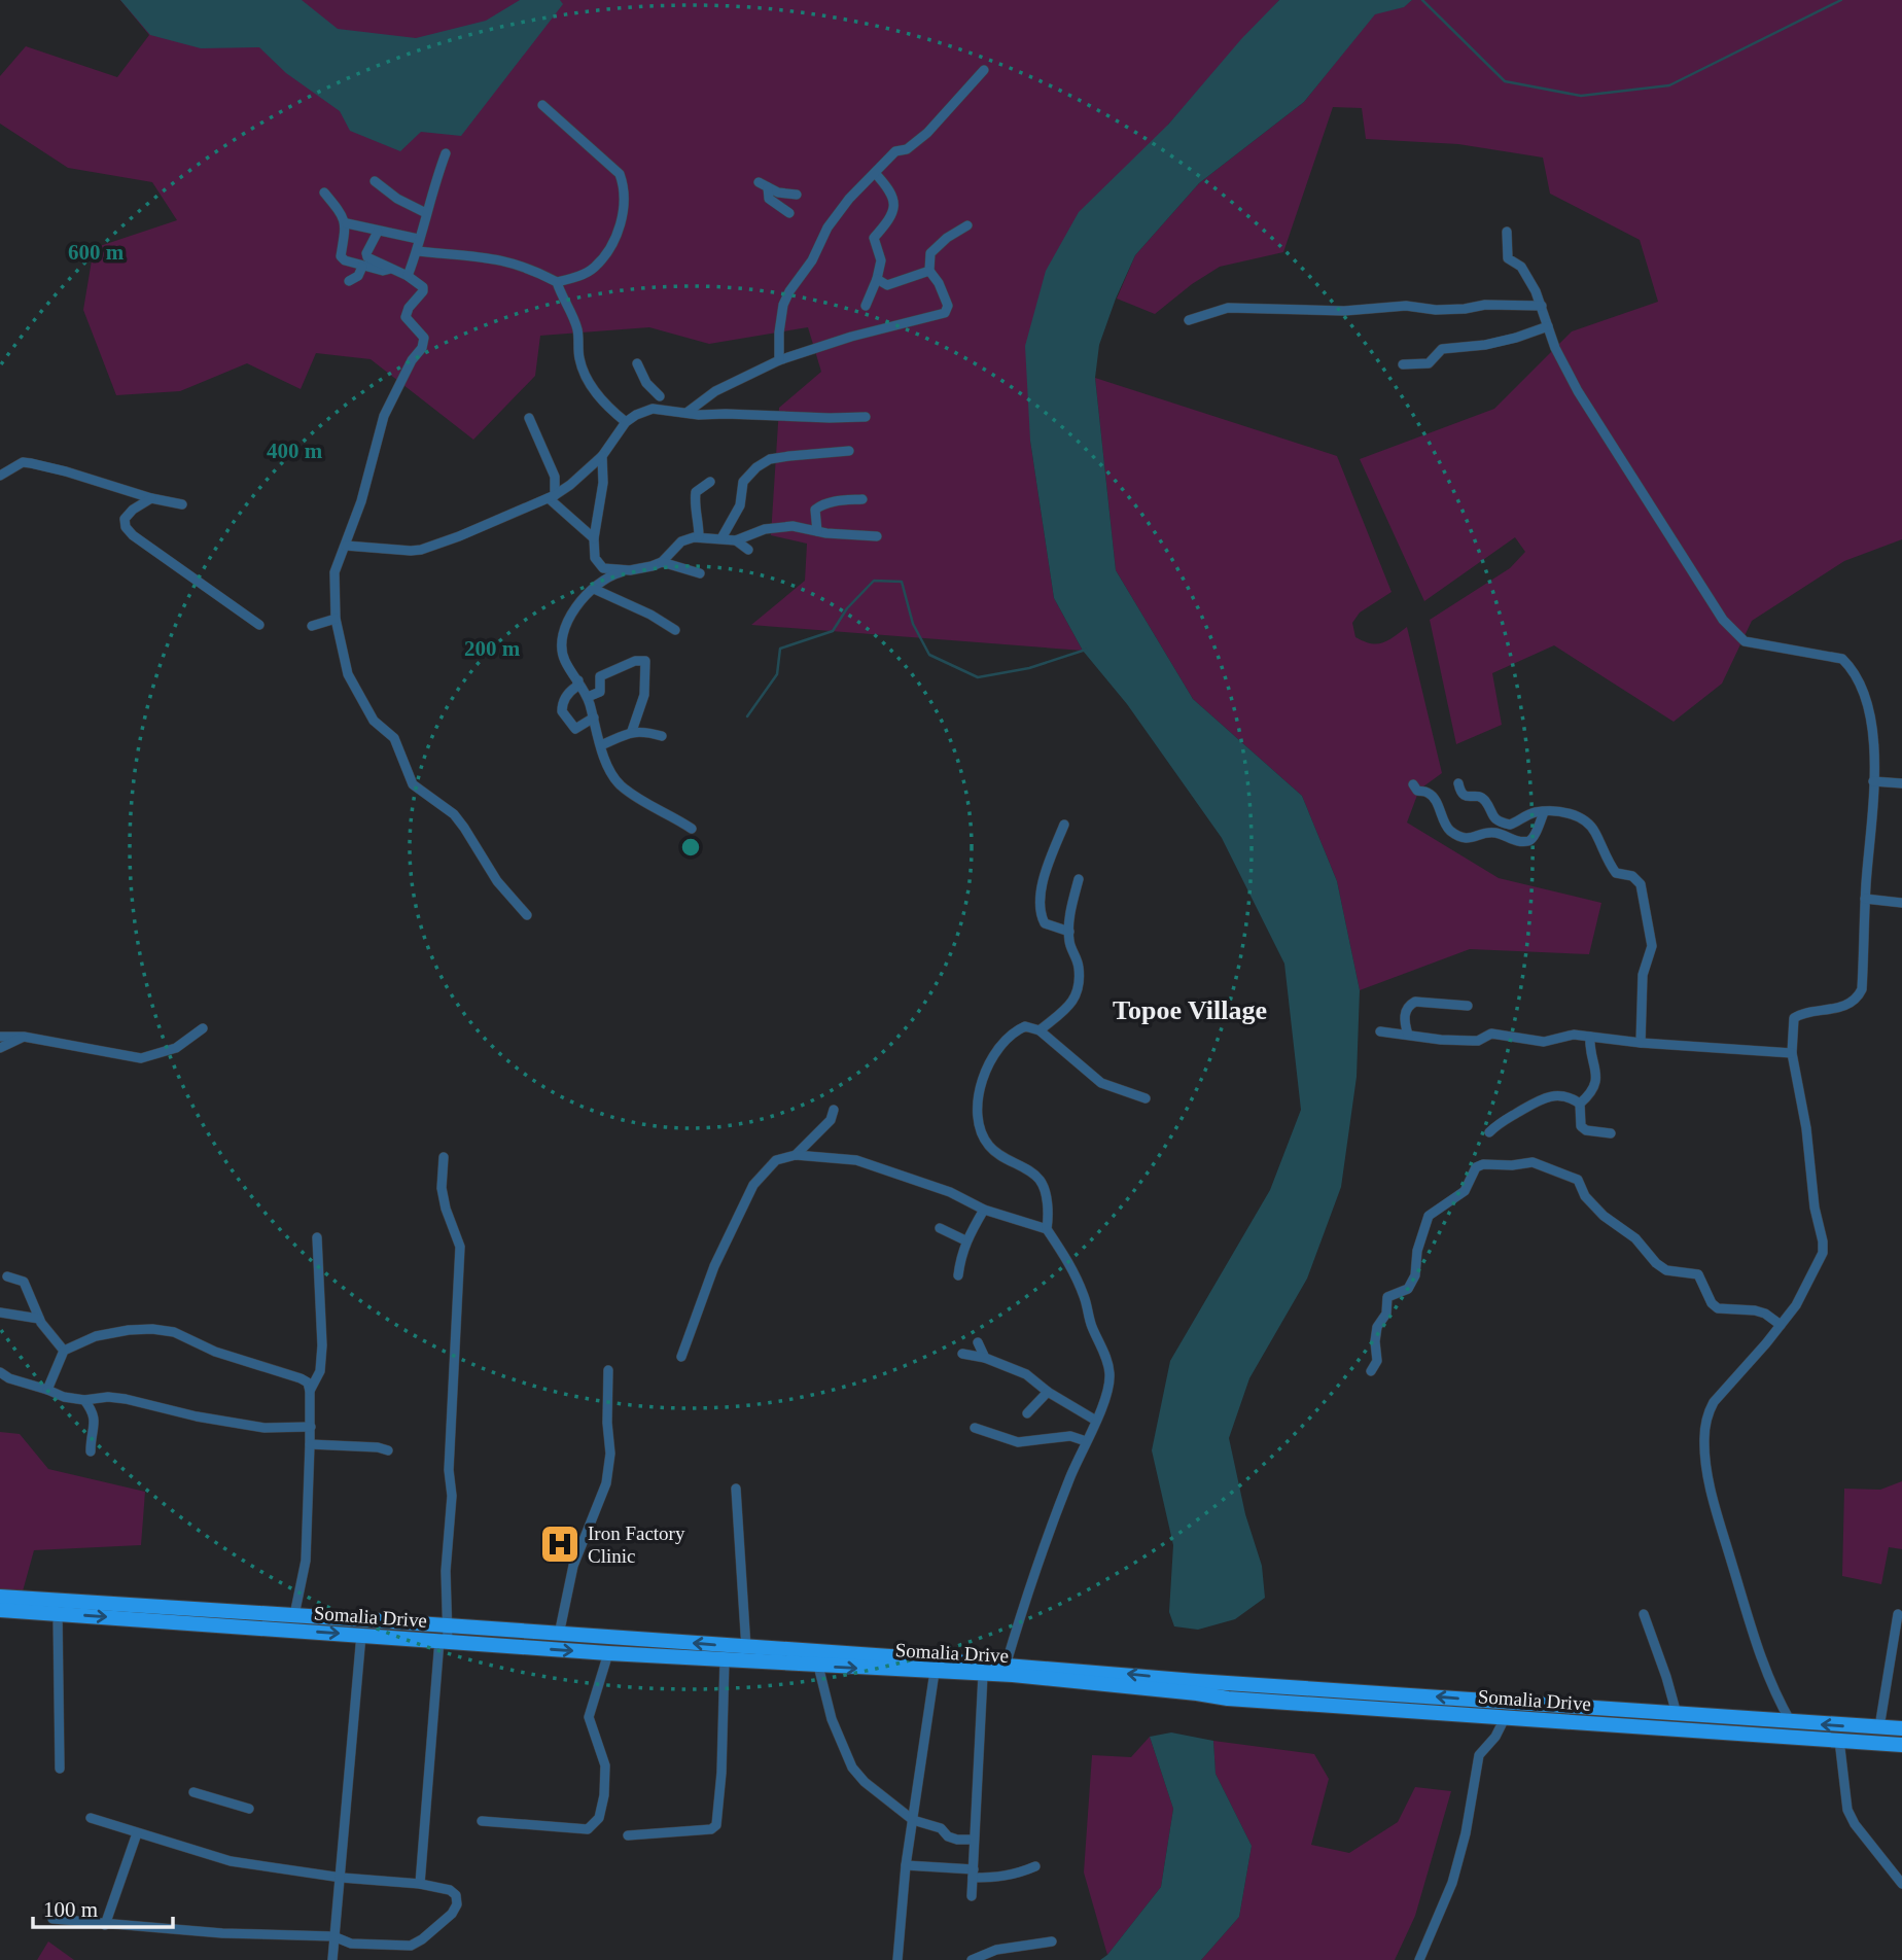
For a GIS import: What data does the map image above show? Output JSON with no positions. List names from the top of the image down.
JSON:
{
  "streets": {
    "main road": ["Somalia Drive"]
  },
  "districts": ["Topoe Village"],
  "places": {
    "hospital": ["Iron Factory Clinic"]
  },
  "scale_bar": "100 m",
  "rings": ["600 m", "400 m", "200 m"]
}
